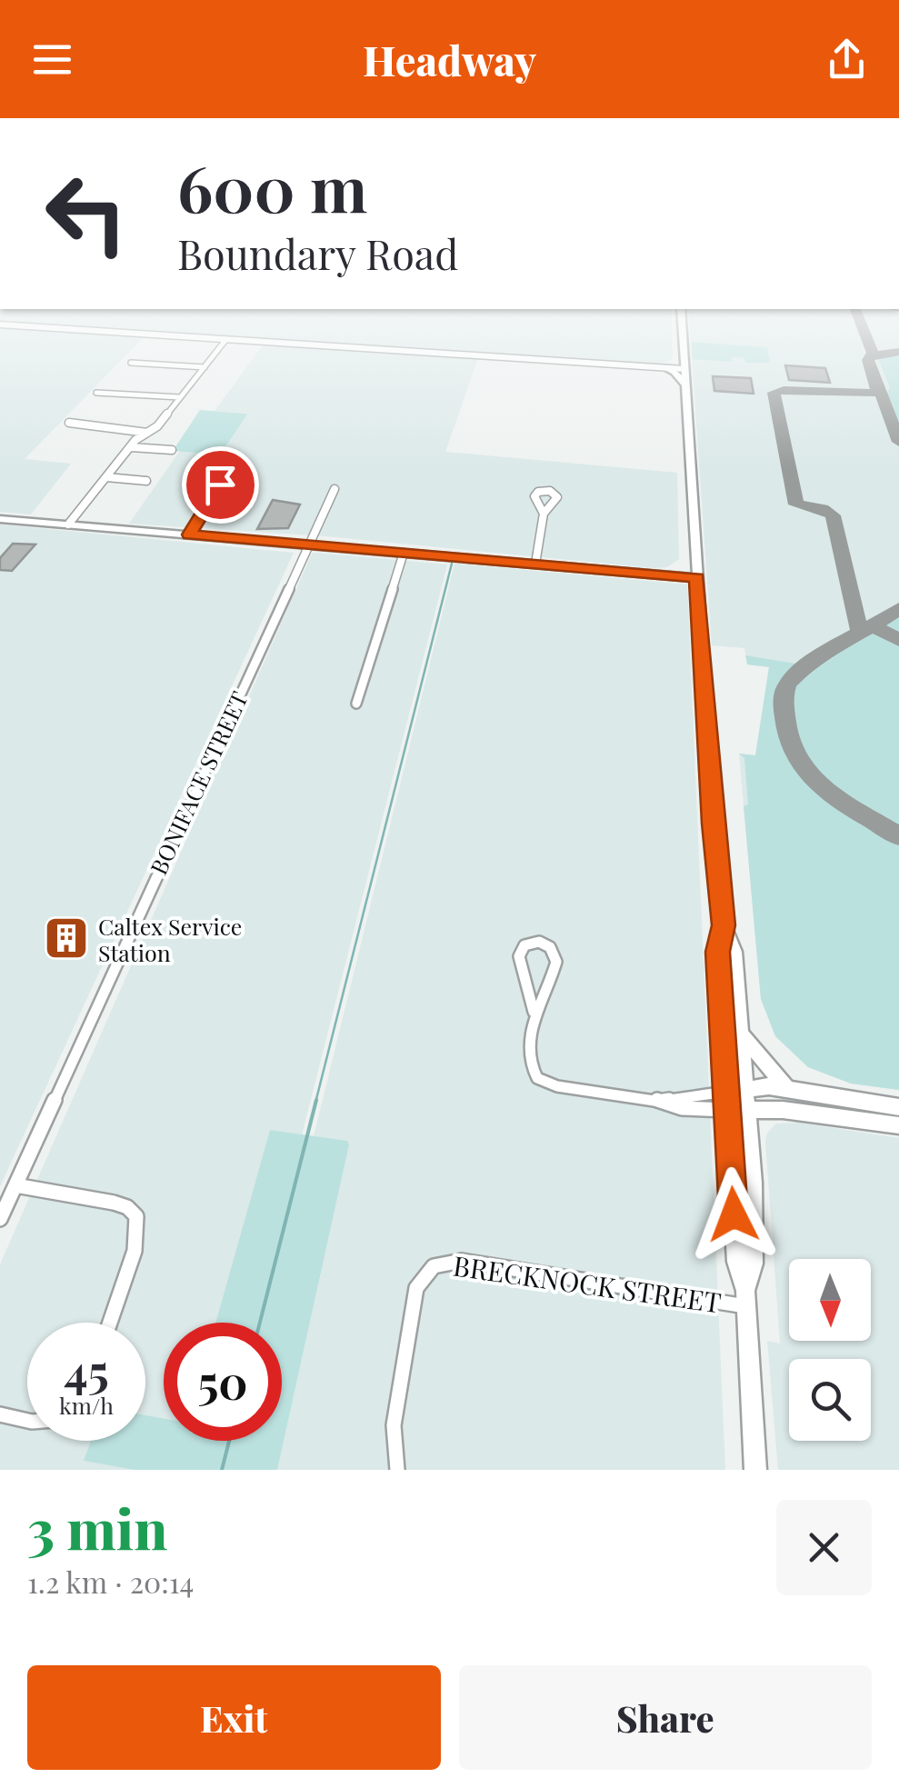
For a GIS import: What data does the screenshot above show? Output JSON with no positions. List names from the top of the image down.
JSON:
{
  "streets": {
    "street": ["BONIFACE STREET", "BRECKNOCK STREET"]
  },
  "places": {
    "building": ["Caltex Service Station"]
  },
  "north": "bottom",
  "page": {
    "header": "Headway",
    "turn": ["600 m", "Boundary Road"],
    "speed": "45 km/h",
    "limit": "50",
    "heading": ["3 min", "1.2 km · 20:14"],
    "buttons": ["Exit", "Share"]
  }
}
